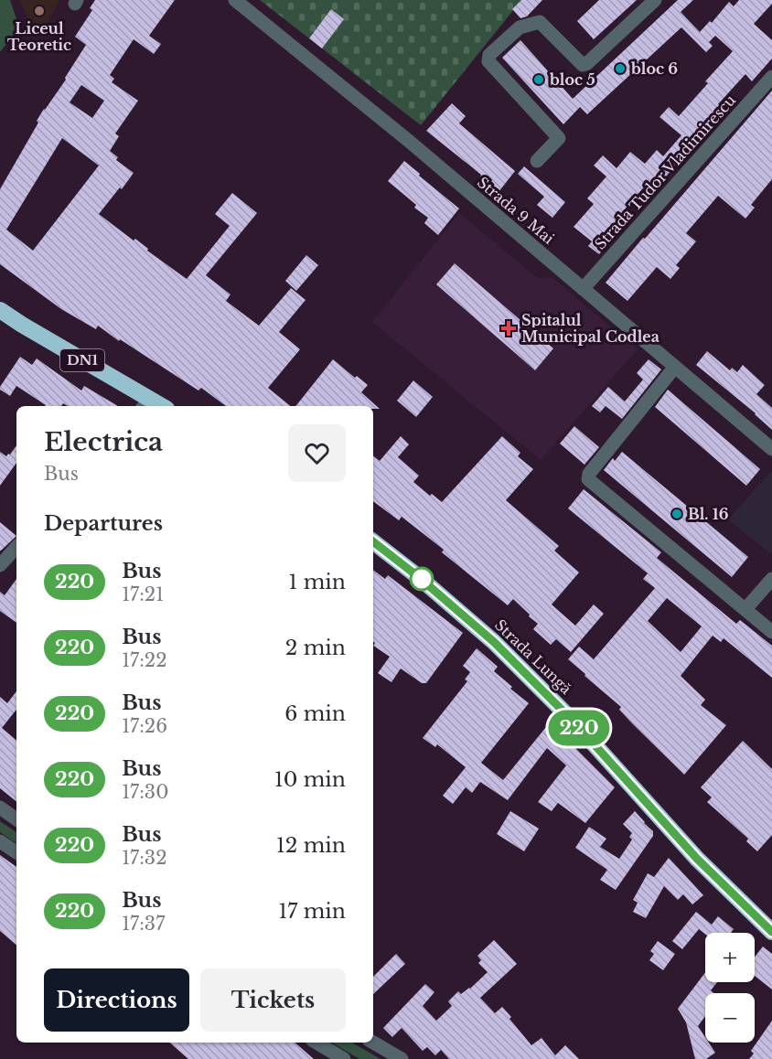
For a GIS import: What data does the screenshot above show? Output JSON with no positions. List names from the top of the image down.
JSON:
{
  "streets": {
    "highway": ["DN1", "Strada Lungă"],
    "street": ["Strada Tudor Vladimirescu", "Strada 9 Mai"]
  },
  "crossings": [
    ["Strada Tudor Vladimirescu", "Strada 9 Mai"]
  ],
  "places": {
    "other": [
      "Liceul Teoretic",
      "bloc 6",
      "bloc 5",
      "Bl. 16"
    ],
    "health": ["Spitalul Municipal Codlea"]
  },
  "lines": ["bus line 220"],
  "page": {
    "on_map": "220",
    "heading": [
      ["Electrica", "Bus"],
      "Departures"
    ],
    "list": [
      {
        "mark": "220",
        "name": "Bus",
        "note": "17:21",
        "value": "1 min"
      },
      {
        "mark": "220",
        "name": "Bus",
        "note": "17:22",
        "value": "2 min"
      },
      {
        "mark": "220",
        "name": "Bus",
        "note": "17:26",
        "value": "6 min"
      },
      {
        "mark": "220",
        "name": "Bus",
        "note": "17:30",
        "value": "10 min"
      },
      {
        "mark": "220",
        "name": "Bus",
        "note": "17:32",
        "value": "12 min"
      },
      {
        "mark": "220",
        "name": "Bus",
        "note": "17:37",
        "value": "17 min"
      }
    ],
    "map_buttons": ["+", "−"],
    "buttons": ["Directions", "Tickets"]
  }
}
